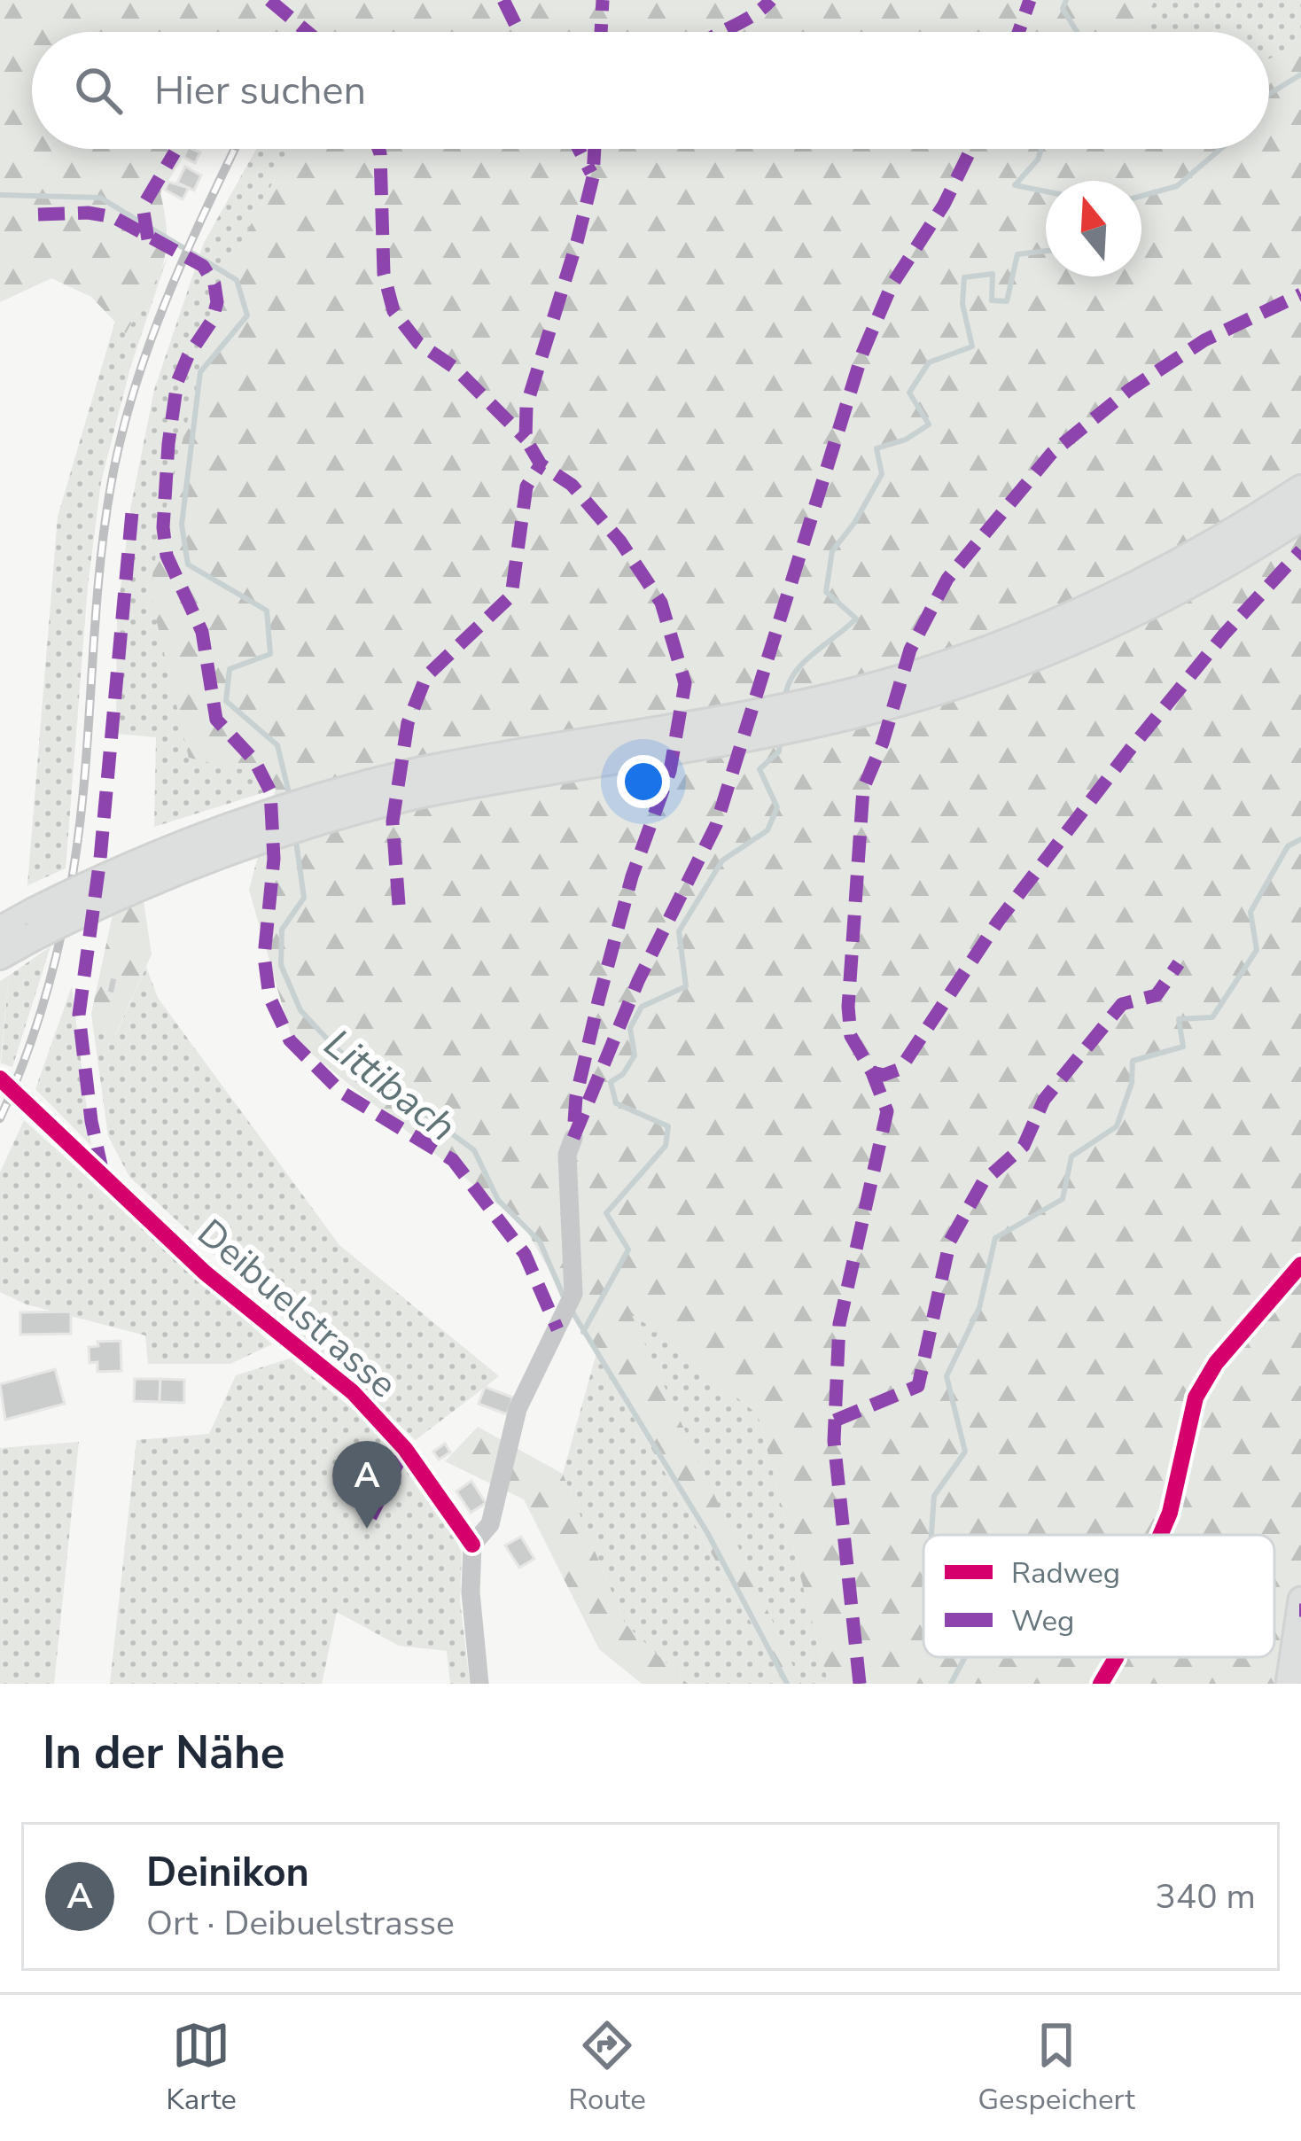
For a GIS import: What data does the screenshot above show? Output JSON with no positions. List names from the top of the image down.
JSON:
{
  "streets": {
    "street": ["Deibuelstrasse"]
  },
  "water": ["Littibach"],
  "legend": ["Radweg", "Weg"],
  "north": "top",
  "page": {
    "search": "Hier suchen",
    "pins": "A",
    "heading": "In der Nähe",
    "list": [
      {
        "mark": "A",
        "name": "Deinikon",
        "note": "Ort · Deibuelstrasse",
        "value": "340 m"
      }
    ],
    "nav": ["Karte", "Route", "Gespeichert"]
  }
}
